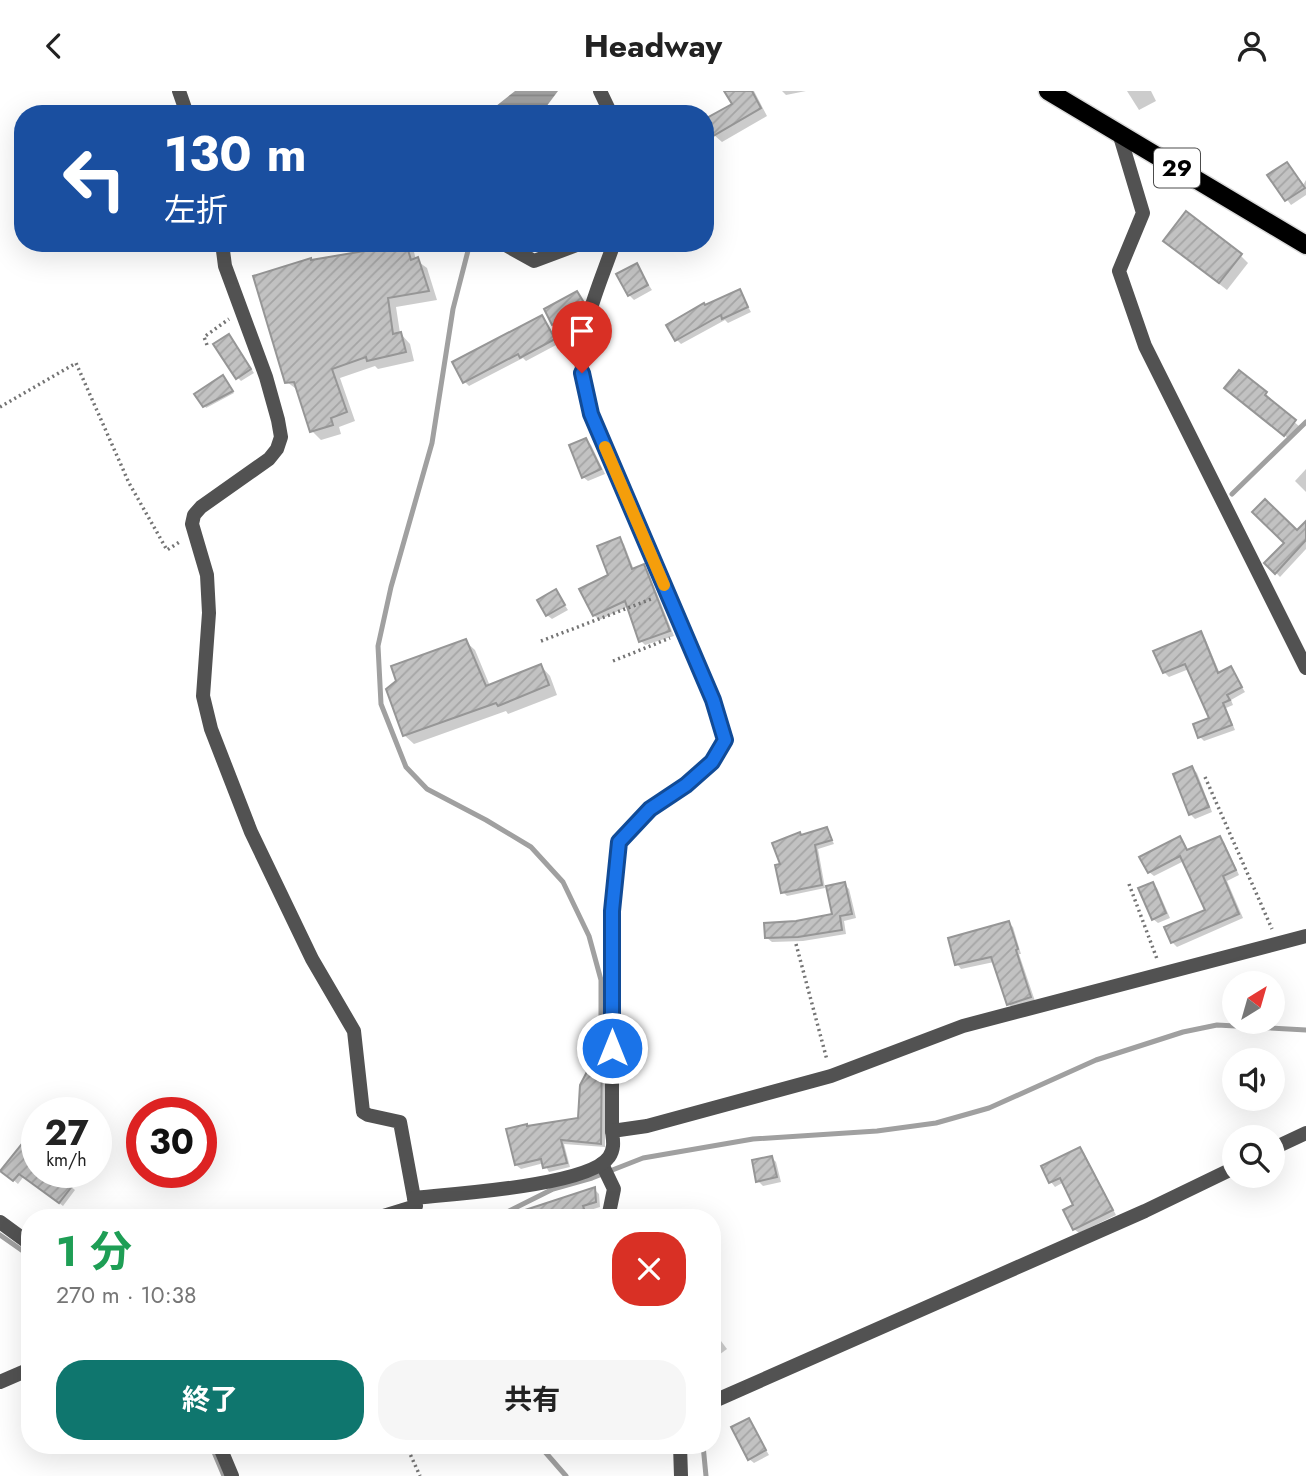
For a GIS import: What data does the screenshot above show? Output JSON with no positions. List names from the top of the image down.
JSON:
{
  "streets": {
    "main road": ["29"]
  },
  "north": "top right",
  "page": {
    "header": "Headway",
    "turn": ["130 m", "左折"],
    "speed": "27 km/h",
    "limit": "30",
    "heading": ["1 分", "270 m · 10:38"],
    "buttons": ["終了", "共有"]
  }
}
